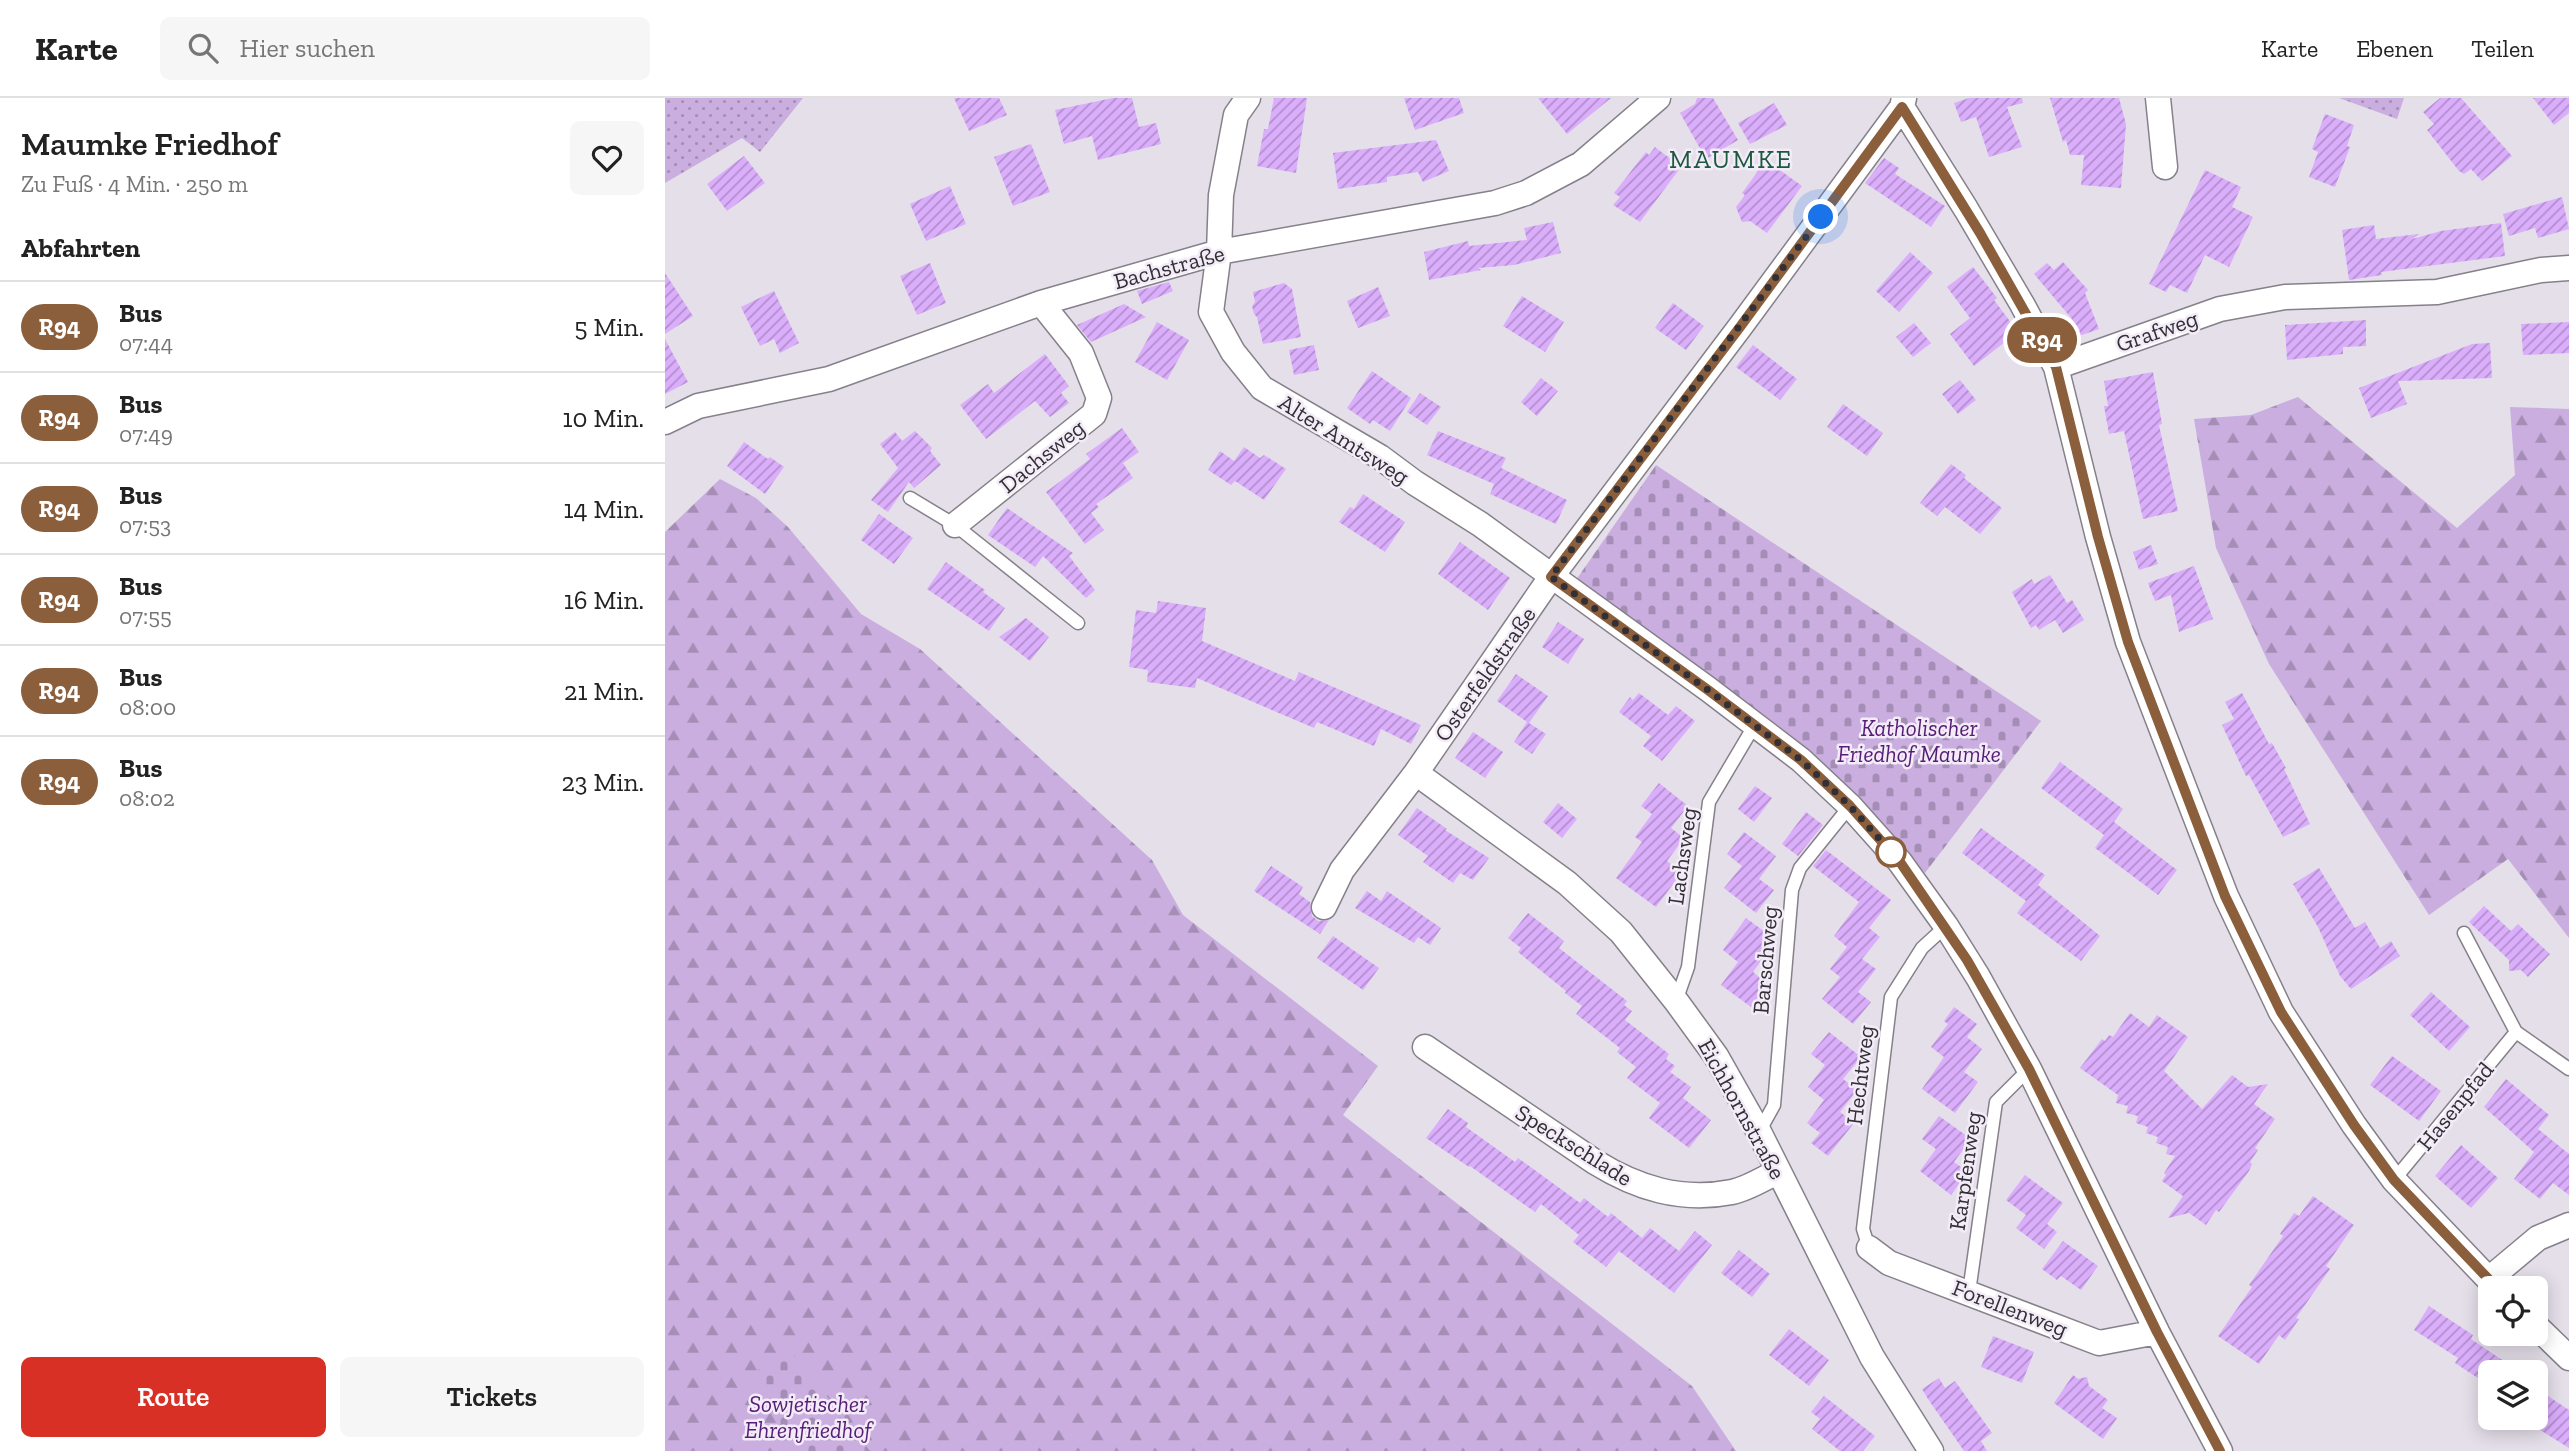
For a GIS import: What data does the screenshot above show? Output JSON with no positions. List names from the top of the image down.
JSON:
{
  "streets": {
    "street": [
      "Bachstraße",
      "Grafweg",
      "Alter Amtsweg",
      "Dachsweg",
      "Osterfeldstraße",
      "Eichhornstraße",
      "Speckschlade",
      "Forellenweg"
    ],
    "lane": [
      "Lachsweg",
      "Barschweg",
      "Hechtweg",
      "Hasenpfad",
      "Karpfenweg"
    ]
  },
  "crossings": [
    ["Bachstraße", "Alter Amtsweg"],
    ["Bachstraße", "Dachsweg"],
    ["Alter Amtsweg", "Osterfeldstraße"],
    ["Alter Amtsweg", "Lachsweg"],
    ["Alter Amtsweg", "Barschweg"],
    ["Alter Amtsweg", "Hechtweg"],
    ["Alter Amtsweg", "Karpfenweg"],
    ["Alter Amtsweg", "Forellenweg"],
    ["Osterfeldstraße", "Eichhornstraße"],
    ["Lachsweg", "Eichhornstraße"],
    ["Barschweg", "Eichhornstraße"],
    ["Hechtweg", "Forellenweg"],
    ["Eichhornstraße", "Speckschlade"],
    ["Karpfenweg", "Forellenweg"]
  ],
  "districts": ["MAUMKE"],
  "parks": ["Katholischer Friedhof Maumke", "Sowjetischer Ehrenfriedhof"],
  "lines": ["bus line R94"],
  "page": {
    "header": "Karte",
    "search": "Hier suchen",
    "nav": ["Karte", "Ebenen", "Teilen"],
    "heading": [
      ["Maumke Friedhof", "Zu Fuß · 4 Min. · 250 m"],
      "Abfahrten"
    ],
    "on_map": "R94",
    "list": [
      {
        "mark": "R94",
        "name": "Bus",
        "note": "07:44",
        "value": "5 Min."
      },
      {
        "mark": "R94",
        "name": "Bus",
        "note": "07:49",
        "value": "10 Min."
      },
      {
        "mark": "R94",
        "name": "Bus",
        "note": "07:53",
        "value": "14 Min."
      },
      {
        "mark": "R94",
        "name": "Bus",
        "note": "07:55",
        "value": "16 Min."
      },
      {
        "mark": "R94",
        "name": "Bus",
        "note": "08:00",
        "value": "21 Min."
      },
      {
        "mark": "R94",
        "name": "Bus",
        "note": "08:02",
        "value": "23 Min."
      }
    ],
    "buttons": ["Route", "Tickets"]
  }
}
